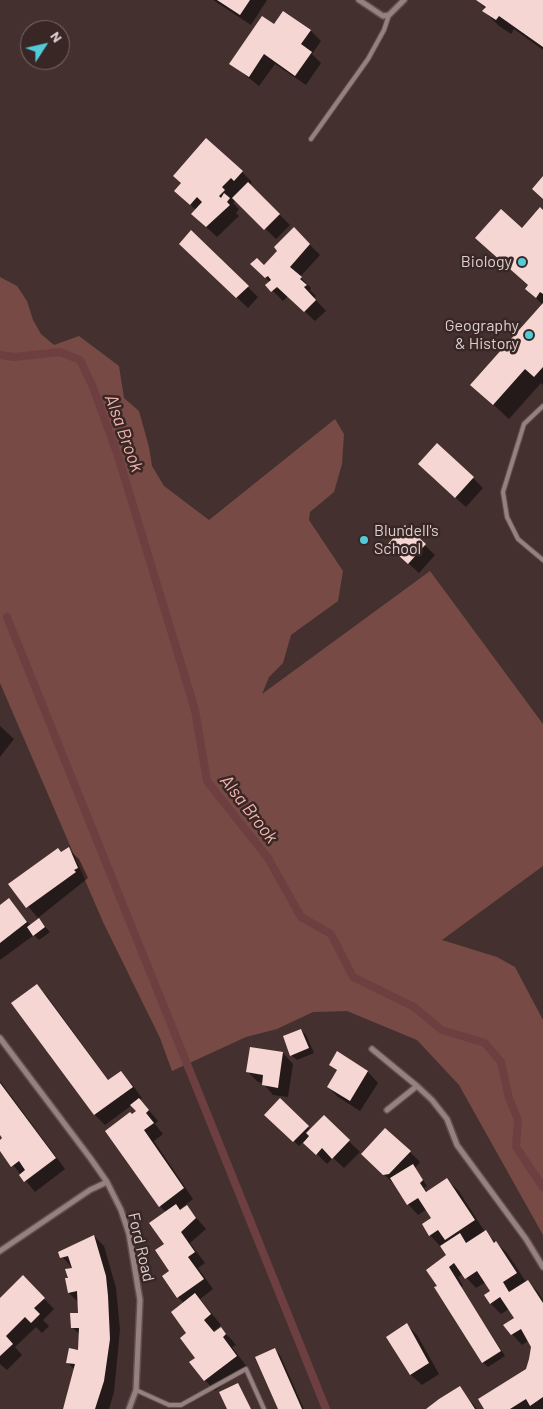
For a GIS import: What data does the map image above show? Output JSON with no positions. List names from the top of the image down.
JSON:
{
  "streets": {
    "street": ["Ford Road"]
  },
  "water": ["Alsa Brook"],
  "places": ["Biology", "Geography & History", "Blundell's School"],
  "north": "top right"
}
